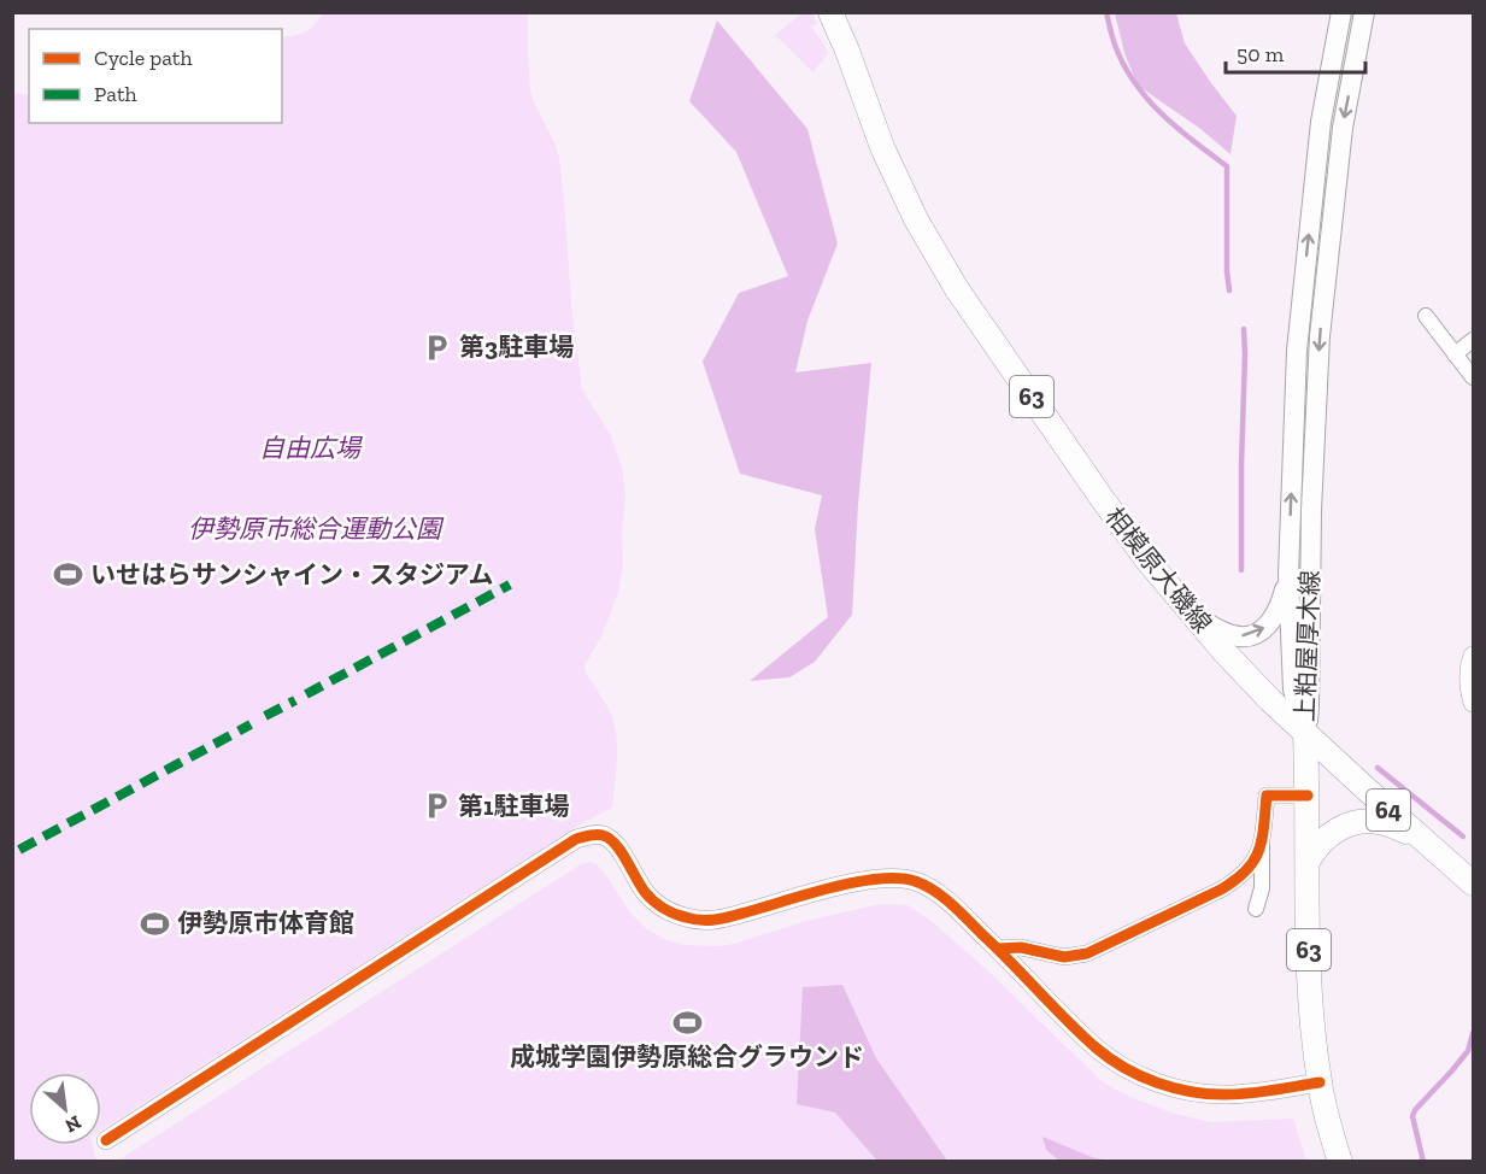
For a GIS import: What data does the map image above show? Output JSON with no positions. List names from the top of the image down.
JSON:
{
  "streets": {
    "main road": [
      "63",
      "相模原大磯線",
      "上粕屋厚木線",
      "64"
    ]
  },
  "crossings": [
    ["63", "相模原大磯線"],
    ["63", "上粕屋厚木線"],
    ["63", "64"],
    ["相模原大磯線", "上粕屋厚木線"],
    ["相模原大磯線", "64"],
    ["上粕屋厚木線", "64"]
  ],
  "parks": ["自由広場", "伊勢原市総合運動公園"],
  "places": {
    "parking": ["第3駐車場", "第1駐車場"],
    "sports": ["いせはらサンシャイン・スタジアム", "伊勢原市体育館", "成城学園伊勢原総合グラウンド"]
  },
  "legend": ["Cycle path", "Path"],
  "scale_bar": "50 m",
  "north": "bottom right"
}
